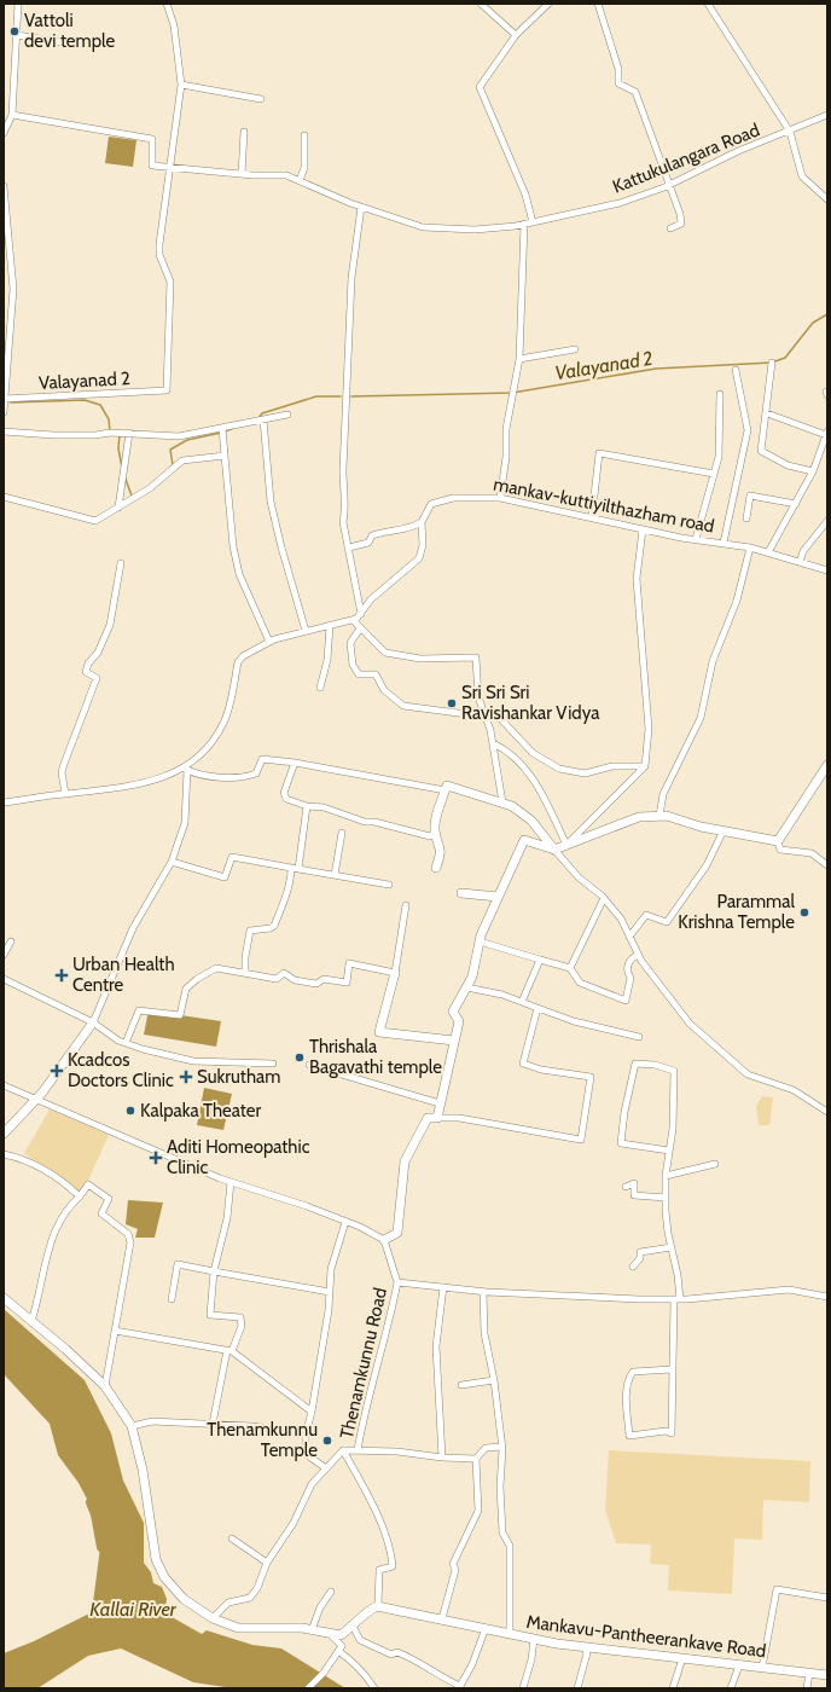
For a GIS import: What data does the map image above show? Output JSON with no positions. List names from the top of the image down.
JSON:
{
  "streets": {
    "street": [
      "Kattukulangara Road",
      "Valayanad 2",
      "mankav-kuttiyilthazham road",
      "Thenamkunnu Road",
      "Mankavu-Pantheerankave Road"
    ]
  },
  "crossings": [
    ["Kattukulangara Road", "Valayanad 2"]
  ],
  "water": ["Valayanad 2", "Kallai River"],
  "places": {
    "other": [
      "Vattoli devi temple",
      "Sri Sri Sri Ravishankar Vidya",
      "Parammal Krishna Temple",
      "Thrishala Bagavathi temple",
      "Kalpaka Theater",
      "Thenamkunnu Temple"
    ],
    "health": [
      "Urban Health Centre",
      "Kcadcos Doctors Clinic",
      "Sukrutham",
      "Aditi Homeopathic Clinic"
    ]
  }
}
